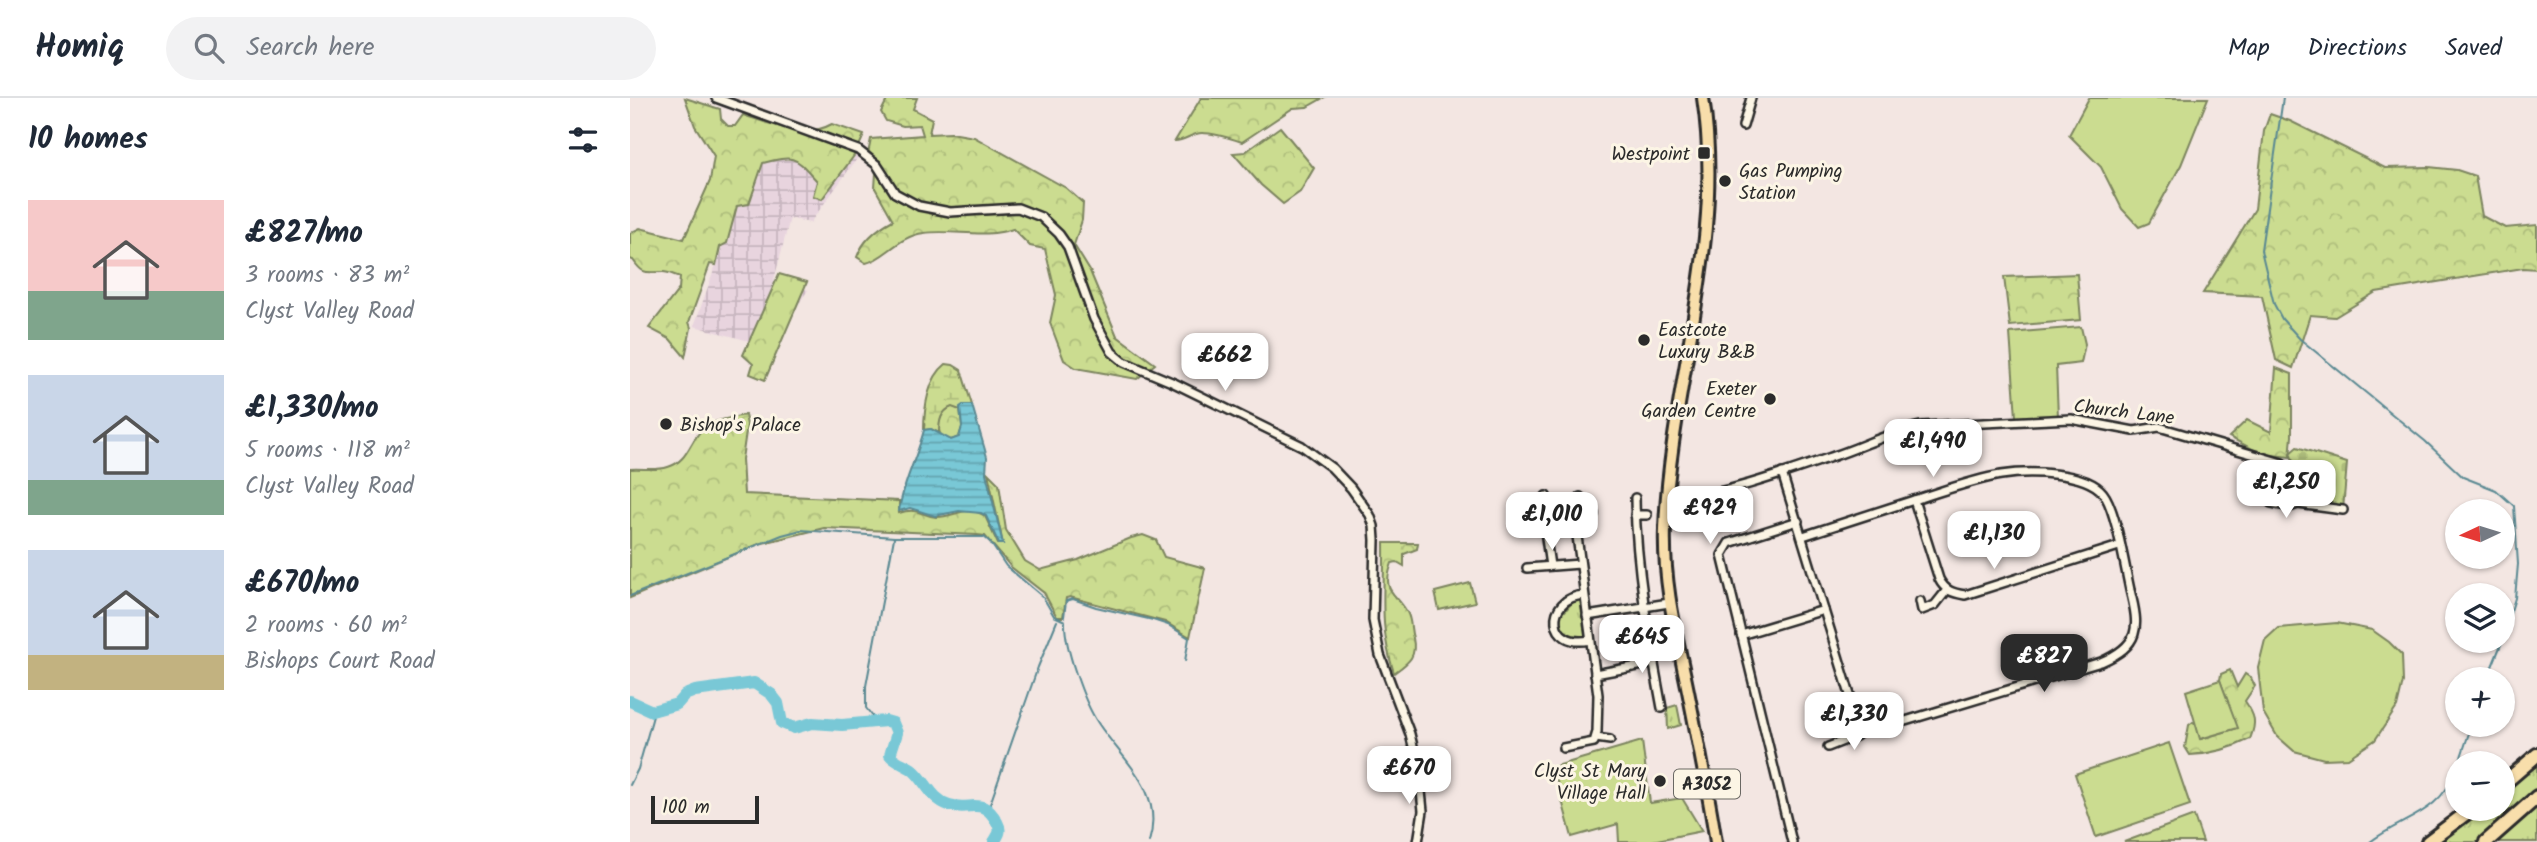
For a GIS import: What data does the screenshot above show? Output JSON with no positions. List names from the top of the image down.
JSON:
{
  "streets": {
    "main road": ["A3052"],
    "street": ["Church Lane"]
  },
  "crossings": [
    ["Church Lane", "A3052"]
  ],
  "places": {
    "transit": ["Westpoint"],
    "other": [
      "Gas Pumping Station",
      "Eastcote Luxury B&B",
      "Exeter Garden Centre",
      "Bishop's Palace",
      "Clyst St Mary Village Hall"
    ]
  },
  "scale_bar": "100 m",
  "north": "left",
  "page": {
    "header": "Homiq",
    "search": "Search here",
    "nav": ["Map", "Directions", "Saved"],
    "heading": "10 homes",
    "list": [
      {
        "name": "£827/mo",
        "note": "3 rooms · 83 m² · Clyst Valley Road"
      },
      {
        "name": "£1,330/mo",
        "note": "5 rooms · 118 m² · Clyst Valley Road"
      },
      {
        "name": "£670/mo",
        "note": "2 rooms · 60 m² · Bishops Court Road"
      }
    ],
    "price": [
      "£662",
      "£1,490",
      "£1,250",
      "£929",
      "£1,010",
      "£1,130",
      "£645",
      "£827",
      "£1,330",
      "£670"
    ],
    "map_buttons": ["+", "−"],
    "scale": "100 m"
  }
}
